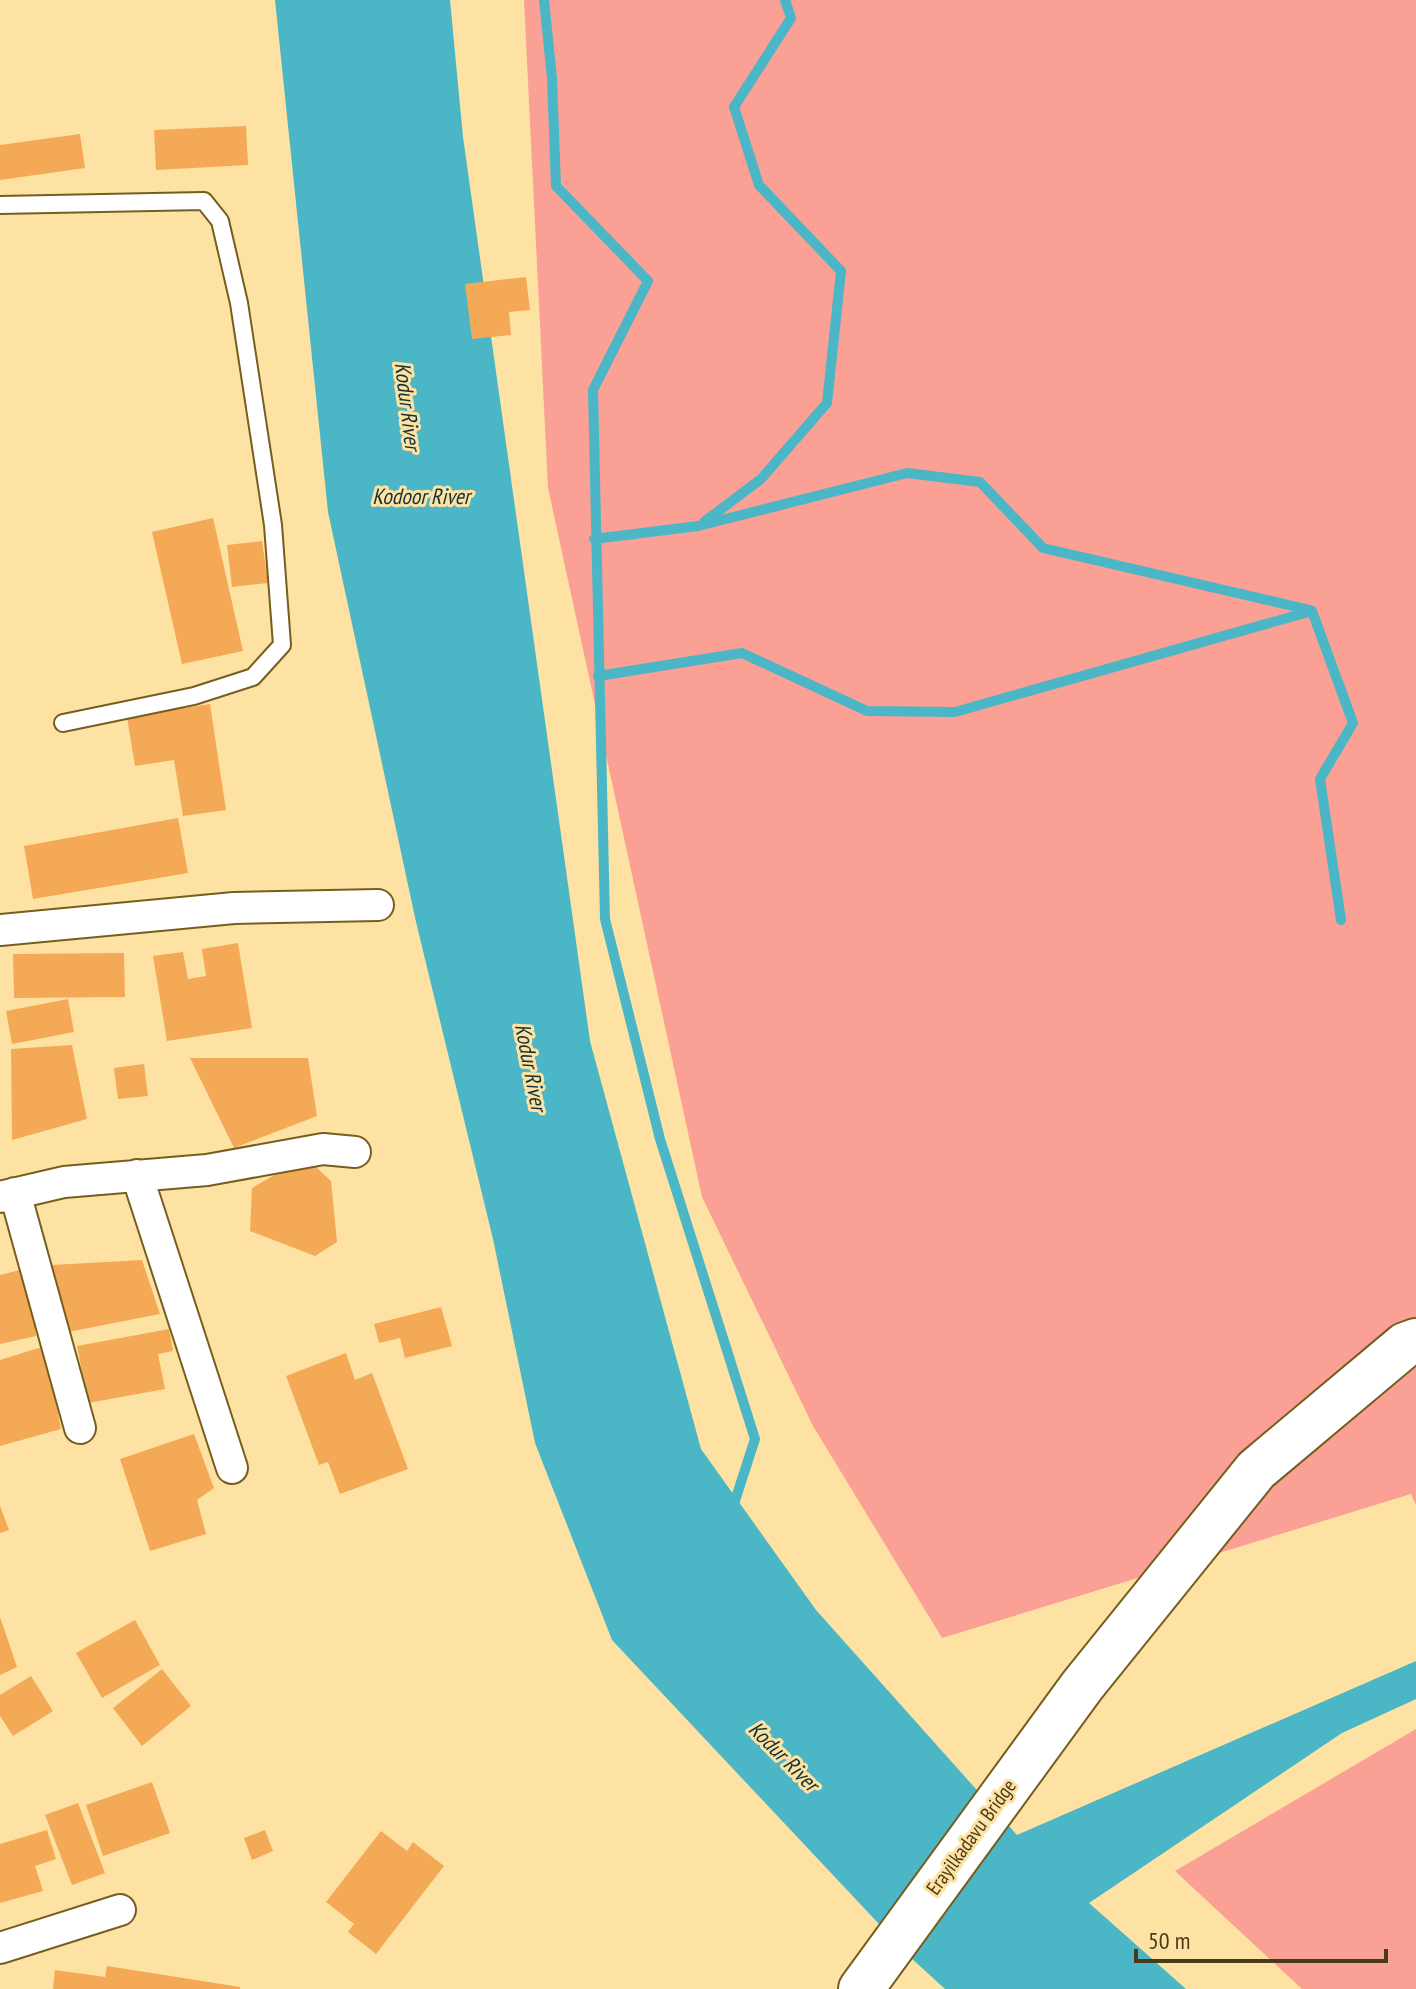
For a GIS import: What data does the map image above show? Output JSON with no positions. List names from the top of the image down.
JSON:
{
  "streets": {
    "main road": ["Erayilkadavu Bridge"]
  },
  "water": ["Kodur River", "Kodoor River"],
  "scale_bar": "50 m"
}
